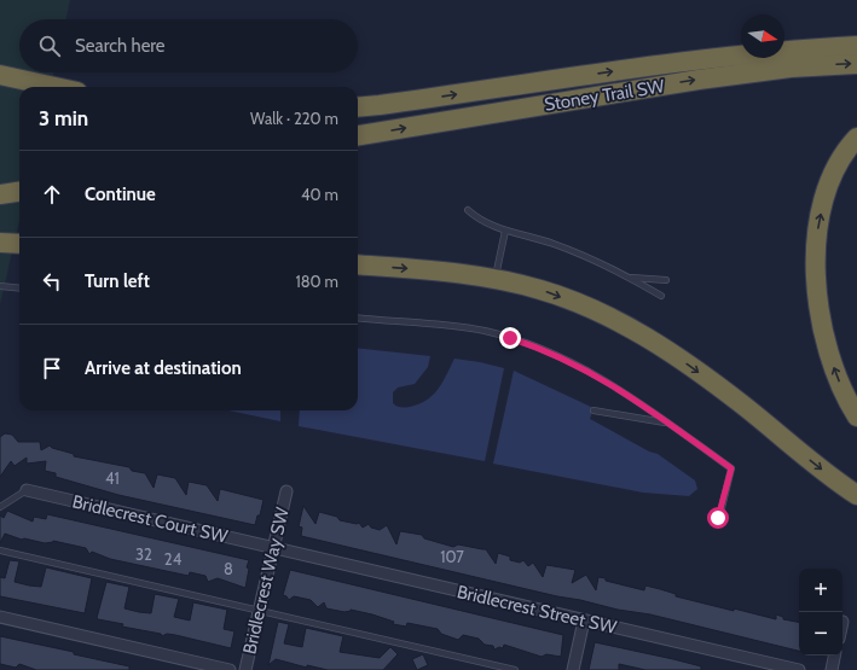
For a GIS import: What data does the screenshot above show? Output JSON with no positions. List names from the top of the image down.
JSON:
{
  "streets": {
    "highway": ["Stoney Trail SW"],
    "street": ["Bridlecrest Court SW", "Bridlecrest Way SW", "Bridlecrest Street SW"]
  },
  "crossings": [
    ["Bridlecrest Court SW", "Bridlecrest Way SW"],
    ["Bridlecrest Court SW", "Bridlecrest Street SW"],
    ["Bridlecrest Way SW", "Bridlecrest Street SW"]
  ],
  "house_numbers": [
    "41",
    "32",
    "107",
    "24",
    "8"
  ],
  "north": "right",
  "page": {
    "search": "Search here",
    "heading": ["3 min", "Walk · 220 m"],
    "list": [
      ["Continue", "40 m"],
      ["Turn left", "180 m"],
      "Arrive at destination"
    ],
    "map_buttons": ["+", "−"]
  }
}
